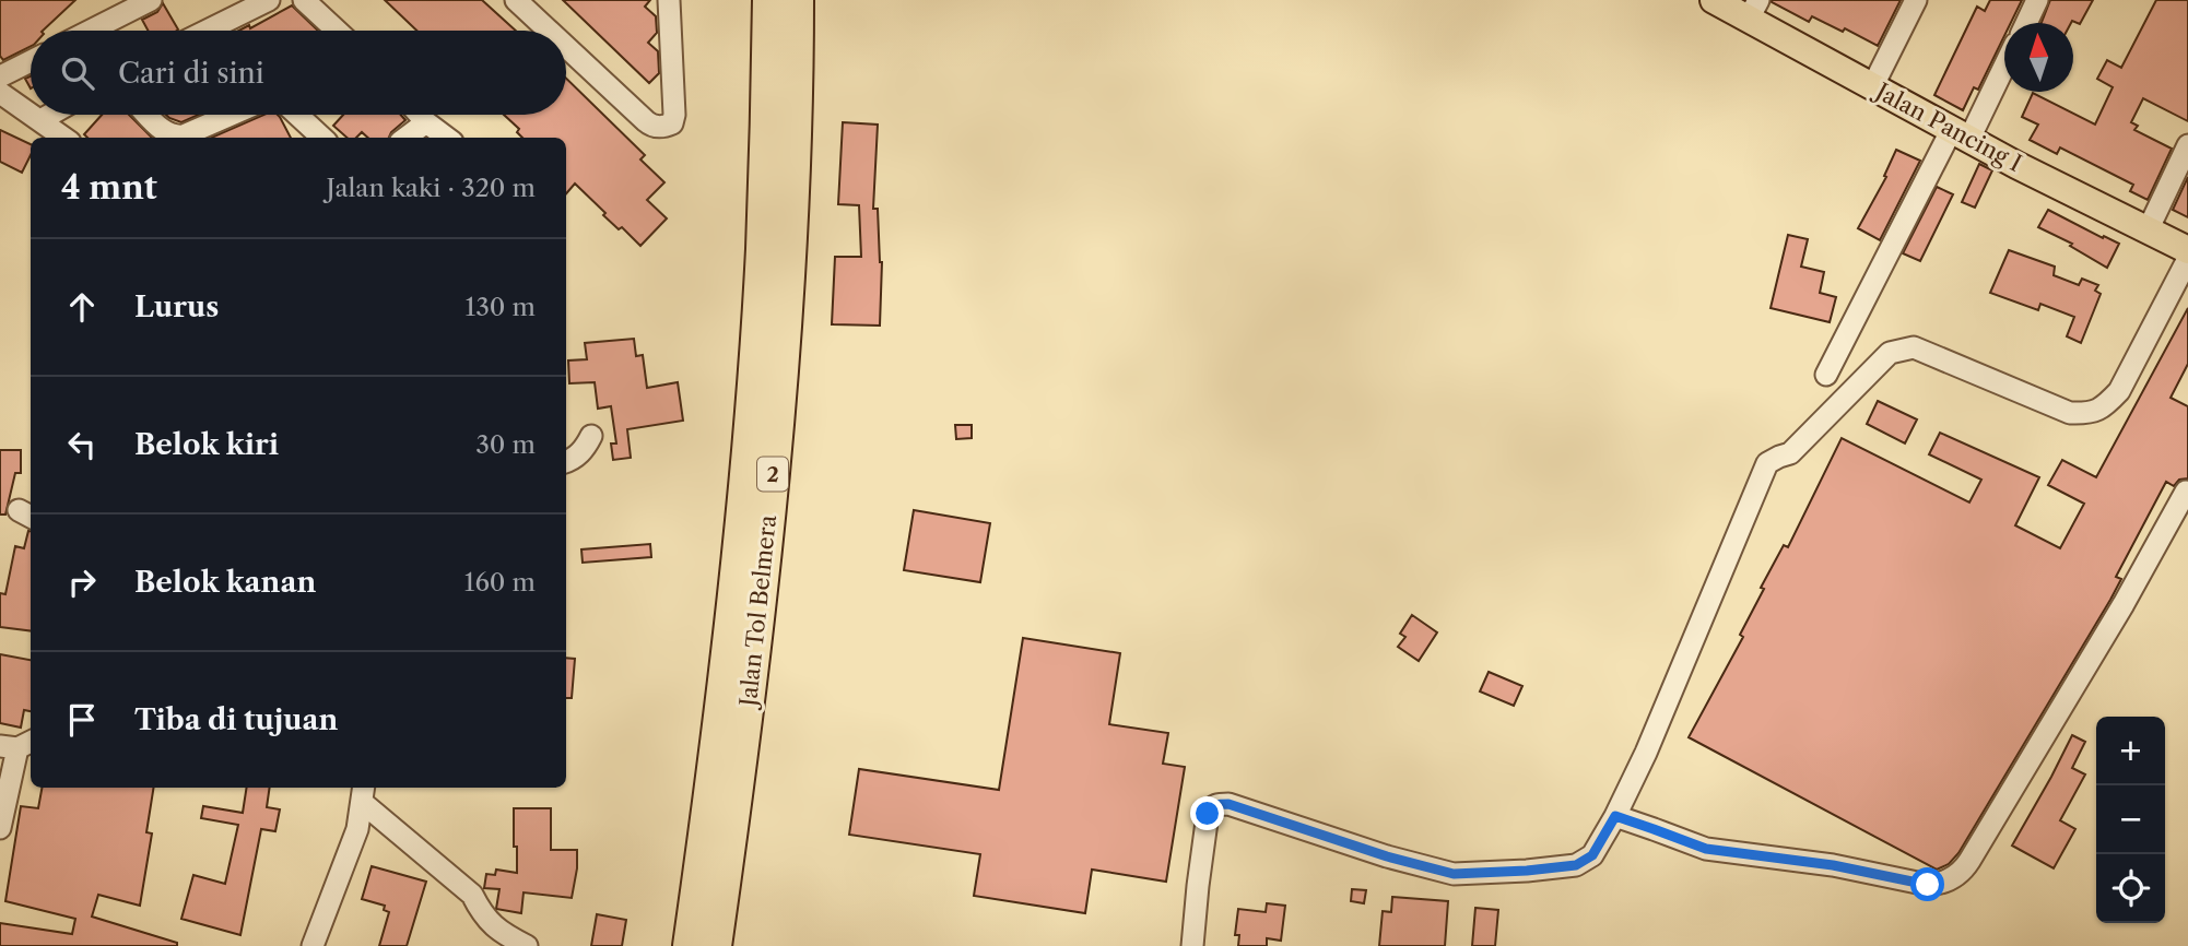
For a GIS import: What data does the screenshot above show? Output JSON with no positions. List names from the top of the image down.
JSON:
{
  "streets": {
    "highway": ["2", "Jalan Tol Belmera"],
    "main road": ["Jalan Pancing I"]
  },
  "north": "top",
  "page": {
    "search": "Cari di sini",
    "heading": ["4 mnt", "Jalan kaki · 320 m"],
    "list": [
      ["Lurus", "130 m"],
      ["Belok kiri", "30 m"],
      ["Belok kanan", "160 m"],
      "Tiba di tujuan"
    ],
    "map_buttons": ["+", "−"]
  }
}
